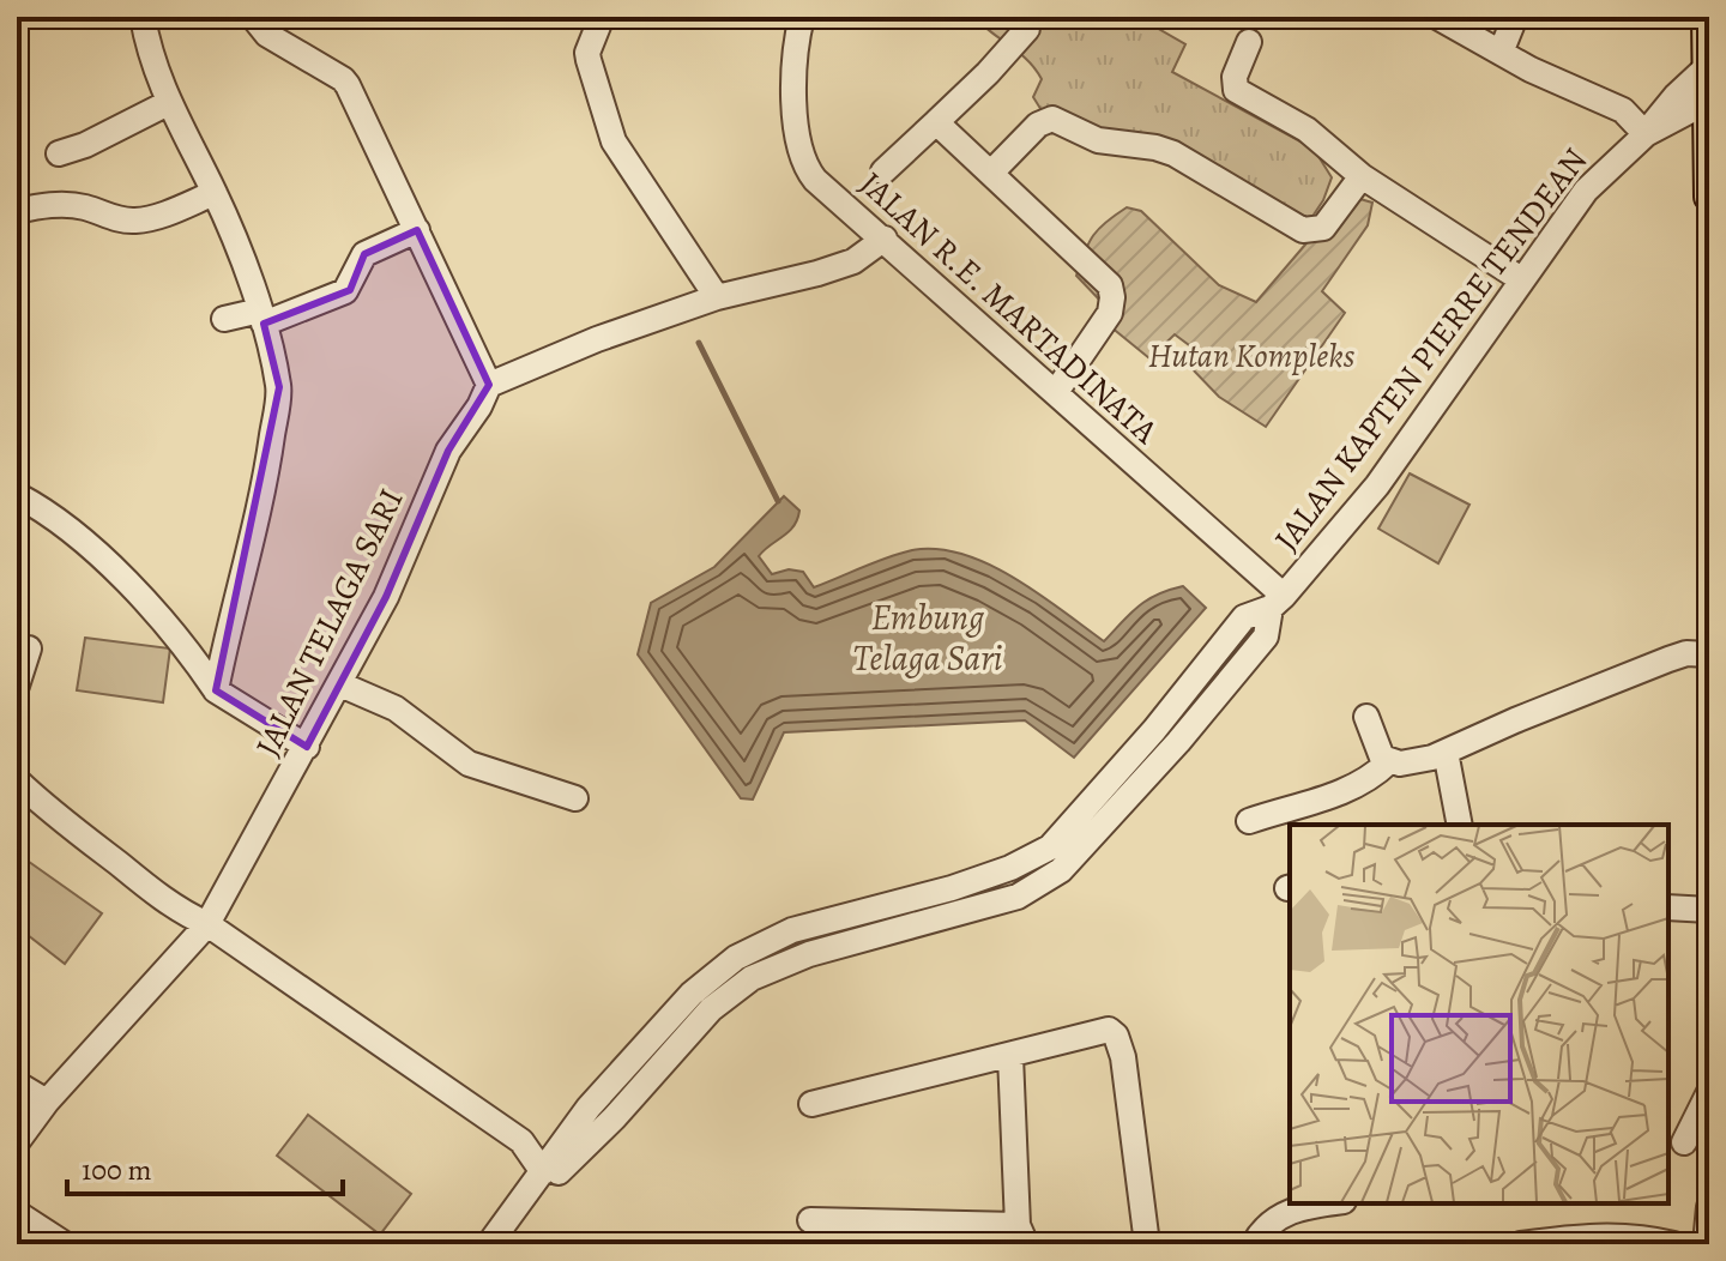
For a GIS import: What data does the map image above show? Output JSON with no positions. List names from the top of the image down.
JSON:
{
  "streets": {
    "street": ["JALAN R.E. MARTADINATA", "JALAN KAPTEN PIERRE TENDEAN", "JALAN TELAGA SARI"]
  },
  "crossings": [
    ["JALAN R.E. MARTADINATA", "JALAN KAPTEN PIERRE TENDEAN"]
  ],
  "water": ["Embung Telaga Sari"],
  "parks": ["Hutan Kompleks"],
  "scale_bar": "100 m"
}
